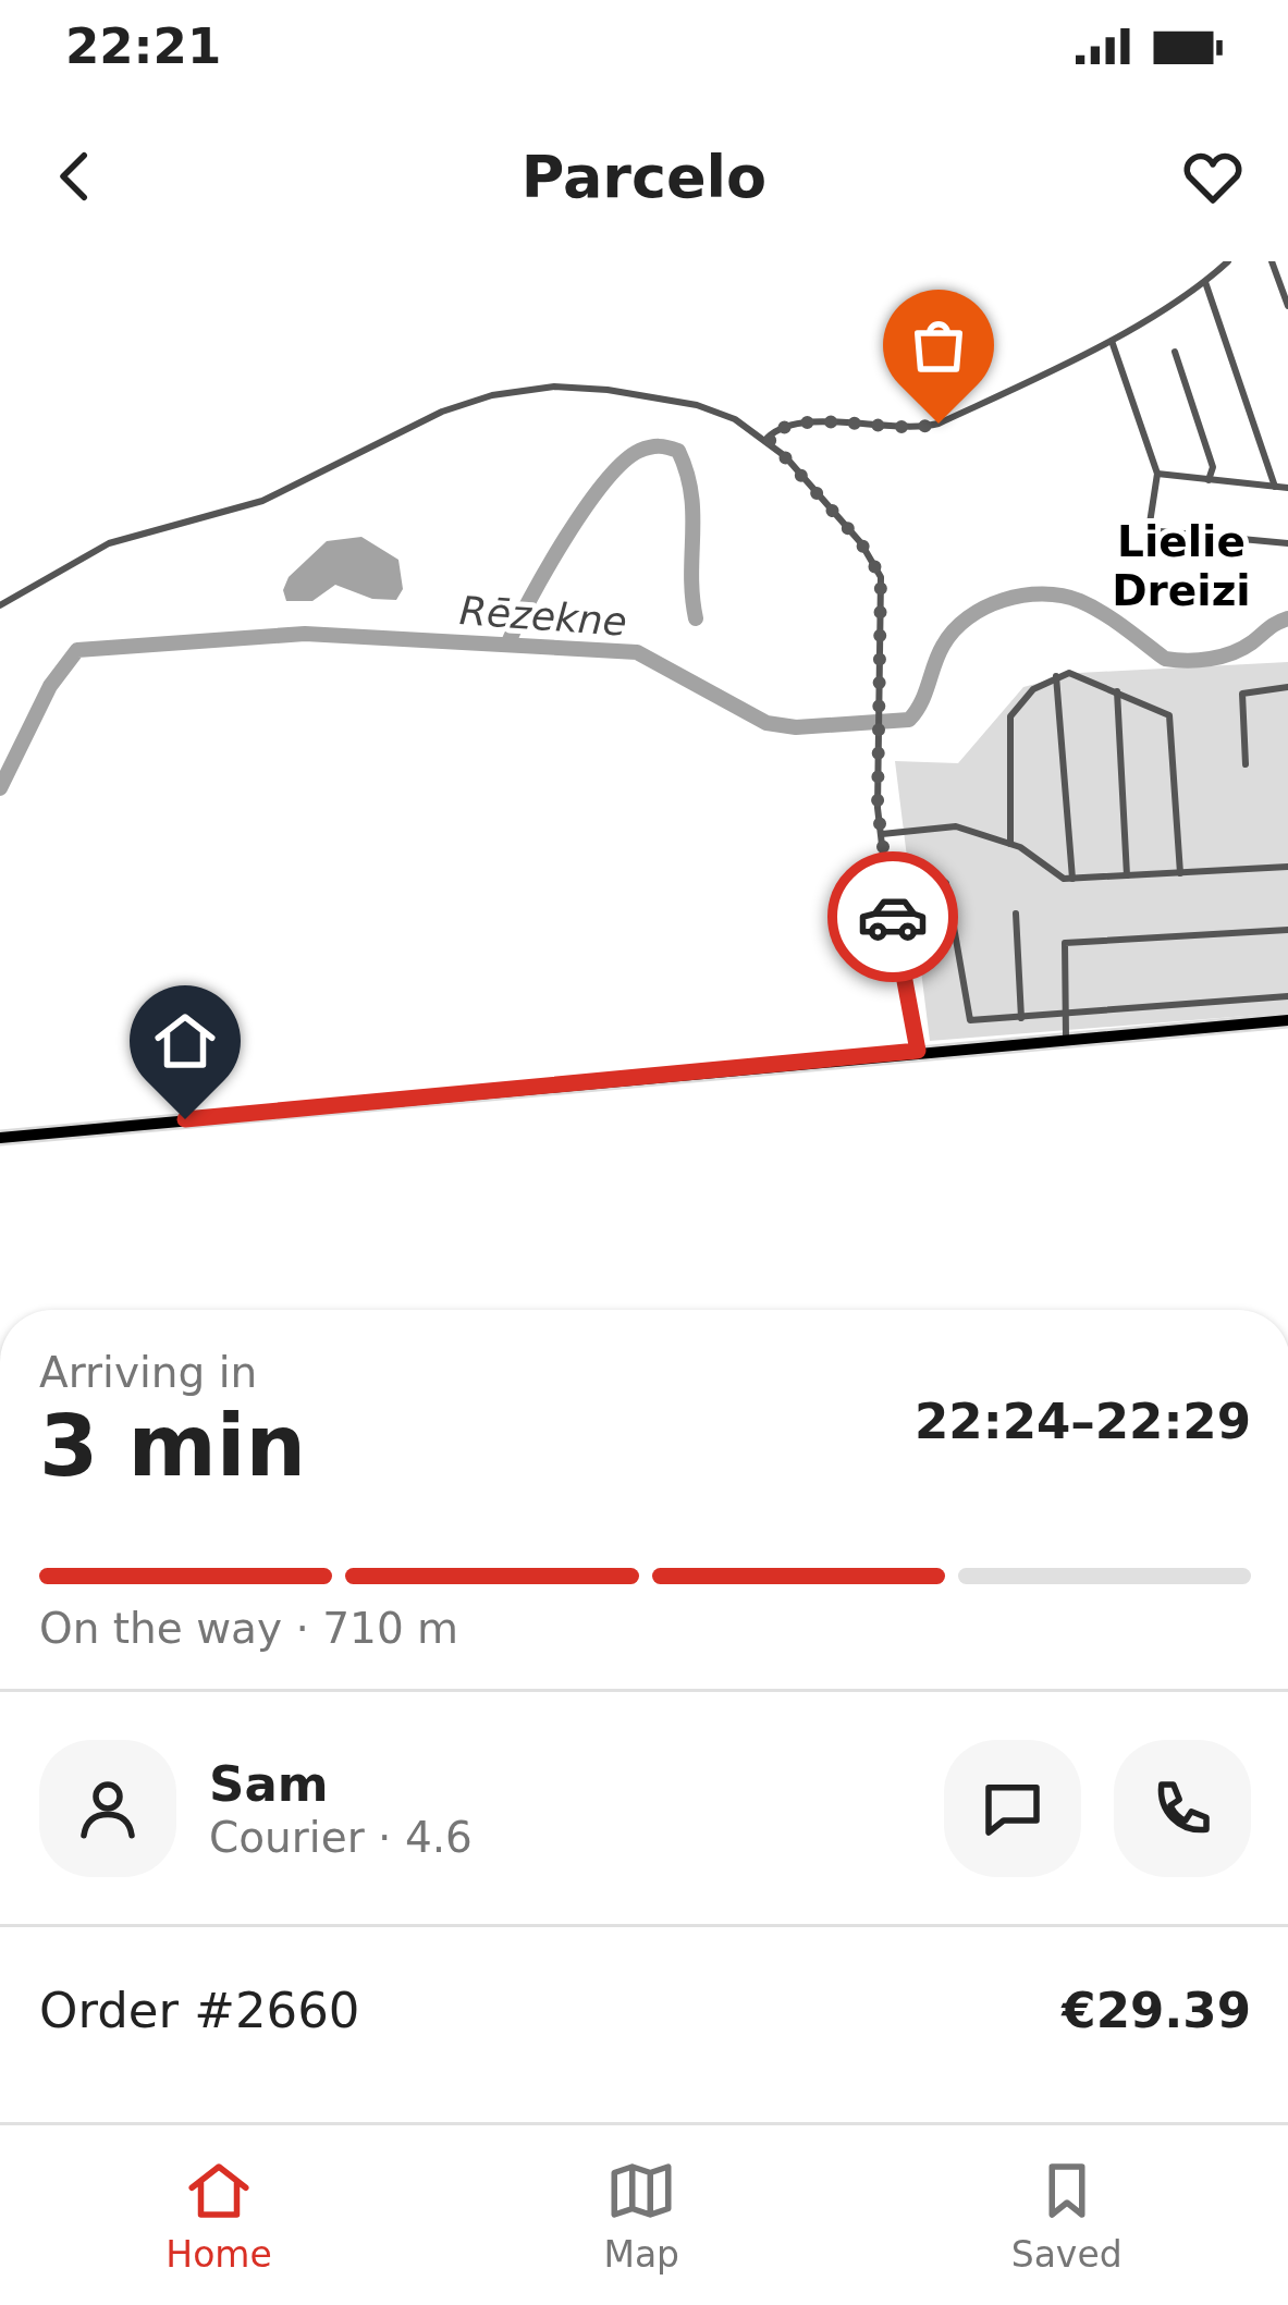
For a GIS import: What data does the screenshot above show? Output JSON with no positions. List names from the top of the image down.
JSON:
{
  "districts": ["Lielie Dreizi"],
  "water": ["Rēzekne"],
  "page": {
    "status": "22:21",
    "header": "Parcelo",
    "heading": ["3 min", "Arriving in", "22:24–22:29"],
    "panel": [
      "Sam",
      "Courier · 4.6",
      "Order #2660",
      "€29.39"
    ],
    "bar": "On the way · 710 m",
    "tabs": ["Home", "Map", "Saved"]
  }
}
